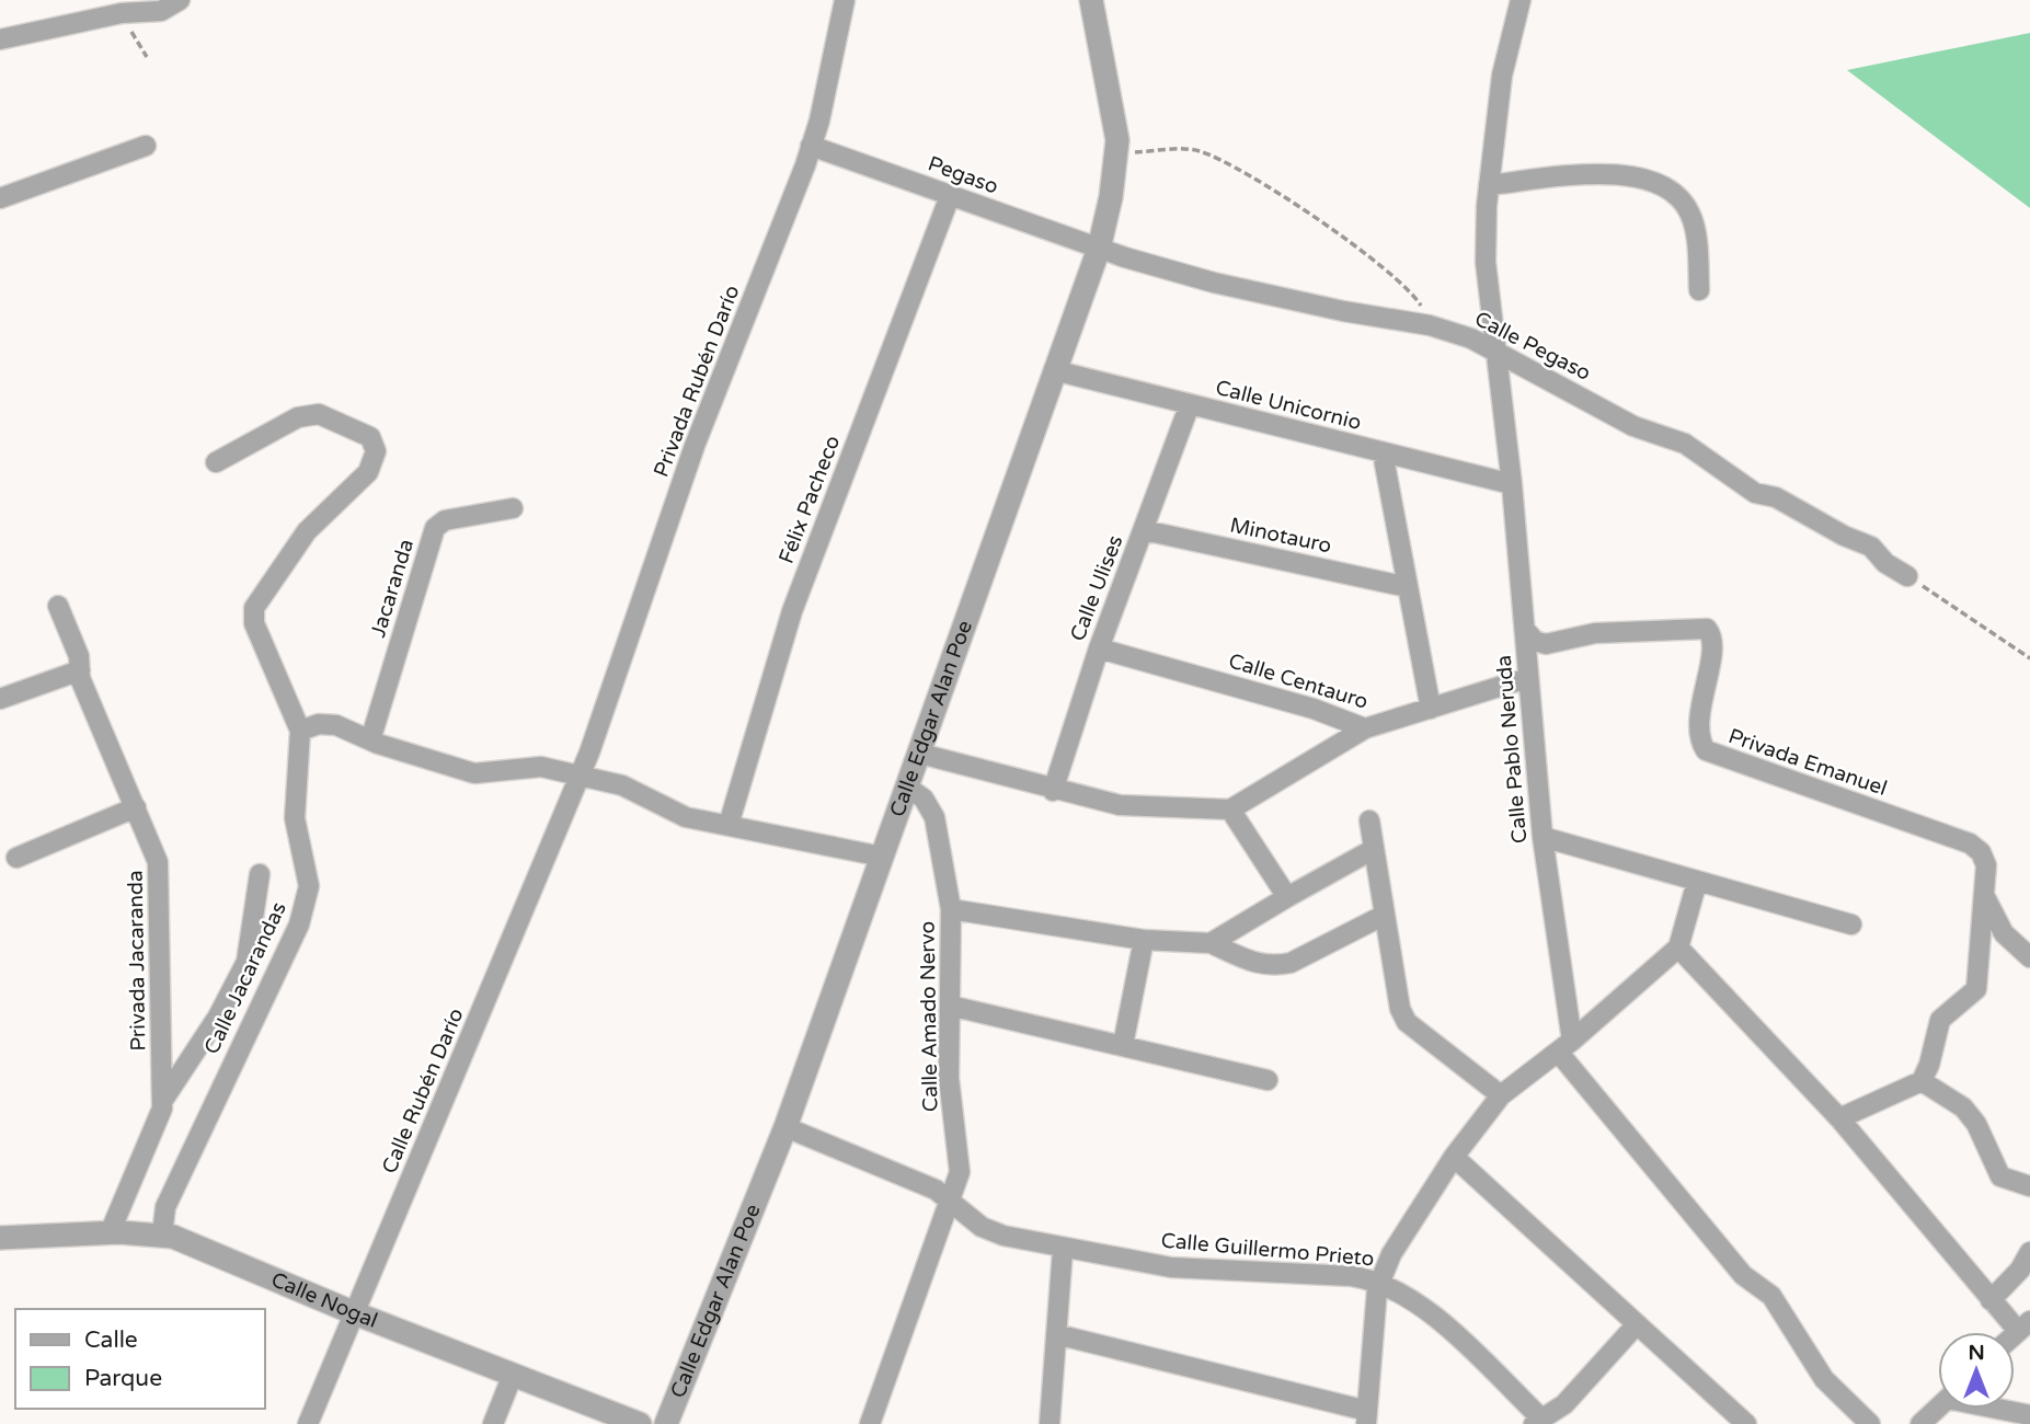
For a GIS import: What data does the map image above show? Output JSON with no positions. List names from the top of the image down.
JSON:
{
  "streets": {
    "street": [
      "Pegaso",
      "Calle Pegaso",
      "Privada Rubén Darío",
      "Calle Unicornio",
      "Félix Pacheco",
      "Minotauro",
      "Jacaranda",
      "Calle Ulises",
      "Calle Centauro",
      "Calle Edgar Alan Poe",
      "Calle Pablo Neruda",
      "Privada Emanuel",
      "Privada Jacaranda",
      "Calle Jacarandas",
      "Calle Amado Nervo",
      "Calle Rubén Darío",
      "Calle Guillermo Prieto",
      "Calle Nogal"
    ]
  },
  "crossings": [
    ["Pegaso", "Calle Pegaso"],
    ["Pegaso", "Privada Rubén Darío"],
    ["Pegaso", "Félix Pacheco"],
    ["Pegaso", "Calle Edgar Alan Poe"],
    ["Calle Pegaso", "Calle Edgar Alan Poe"],
    ["Calle Pegaso", "Calle Pablo Neruda"],
    ["Privada Rubén Darío", "Calle Rubén Darío"],
    ["Calle Unicornio", "Calle Ulises"],
    ["Calle Unicornio", "Calle Edgar Alan Poe"],
    ["Calle Unicornio", "Calle Pablo Neruda"],
    ["Minotauro", "Calle Ulises"],
    ["Calle Ulises", "Calle Centauro"],
    ["Calle Centauro", "Calle Pablo Neruda"],
    ["Calle Edgar Alan Poe", "Calle Amado Nervo"],
    ["Calle Edgar Alan Poe", "Calle Guillermo Prieto"],
    ["Calle Pablo Neruda", "Privada Emanuel"],
    ["Privada Jacaranda", "Calle Nogal"],
    ["Calle Jacarandas", "Calle Nogal"],
    ["Calle Amado Nervo", "Calle Guillermo Prieto"],
    ["Calle Rubén Darío", "Calle Nogal"]
  ],
  "legend": ["Calle", "Parque"],
  "north": "top"
}
